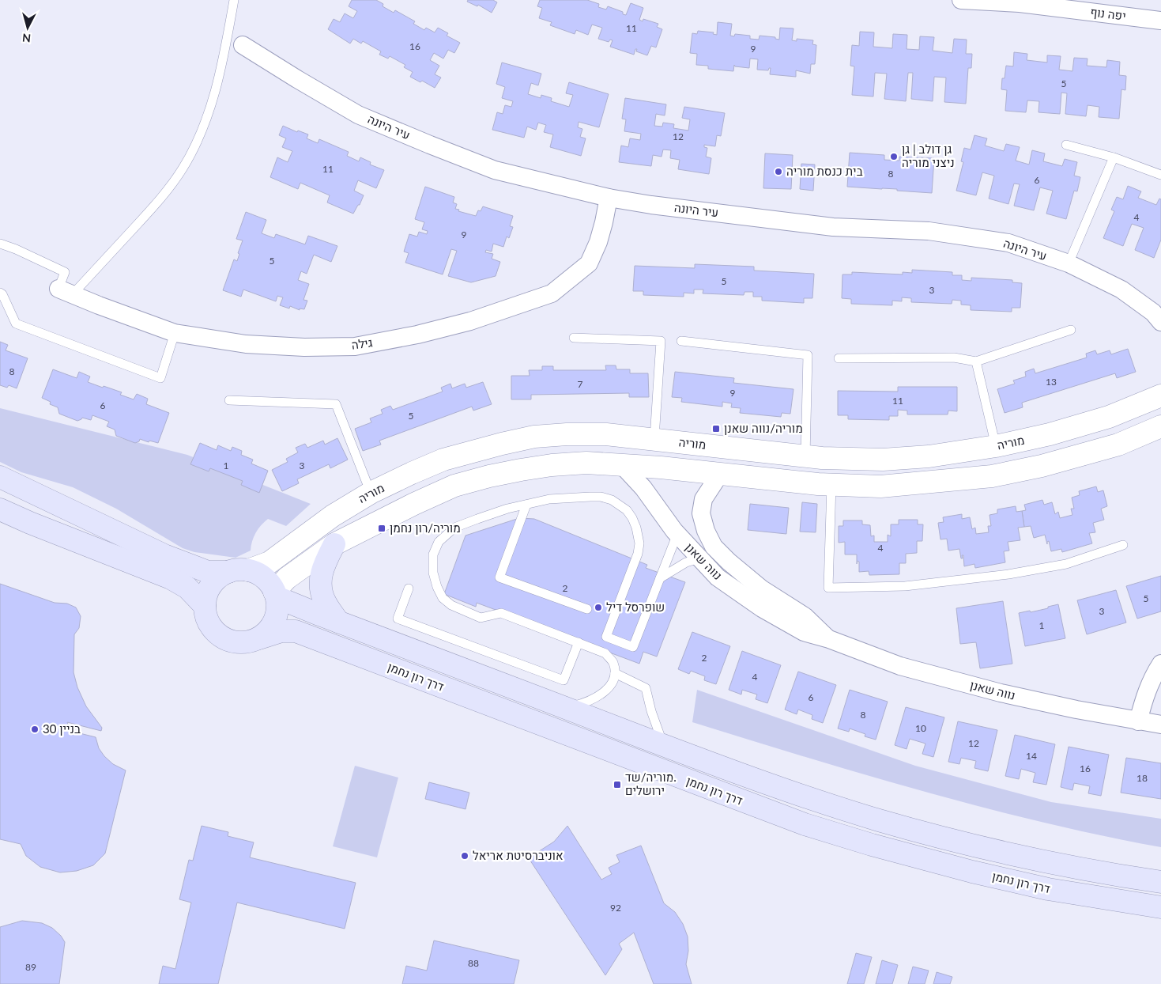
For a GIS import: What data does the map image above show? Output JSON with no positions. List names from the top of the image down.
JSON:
{
  "streets": {
    "main road": ["דרך רון נחמן"],
    "street": [
      "יפה נוף",
      "עיר היונה",
      "גילה",
      "מוריה",
      "נווה שאנן"
    ]
  },
  "crossings": [
    ["עיר היונה", "גילה"],
    ["מוריה", "דרך רון נחמן"]
  ],
  "places": {
    "other": [
      "גן דולב | גן ניצני מוריה",
      "בית כנסת מוריה",
      "שופרסל דיל",
      "בניין 30",
      "אוניברסיטת אריאל"
    ],
    "transit": ["מוריה/נווה שאנן", "מוריה/רון נחמן", "מוריה/שד. ירושלים"]
  },
  "house_numbers": [
    "11",
    "16",
    "9",
    "5",
    "12",
    "11",
    "8",
    "6",
    "4",
    "9",
    "5",
    "5",
    "3",
    "8",
    "13",
    "7",
    "9",
    "11",
    "6",
    "5",
    "1",
    "3",
    "4",
    "2",
    "5",
    "3",
    "1",
    "2",
    "4",
    "6",
    "8",
    "10",
    "12",
    "14",
    "16",
    "18",
    "92",
    "88",
    "89"
  ],
  "north": "bottom"
}
